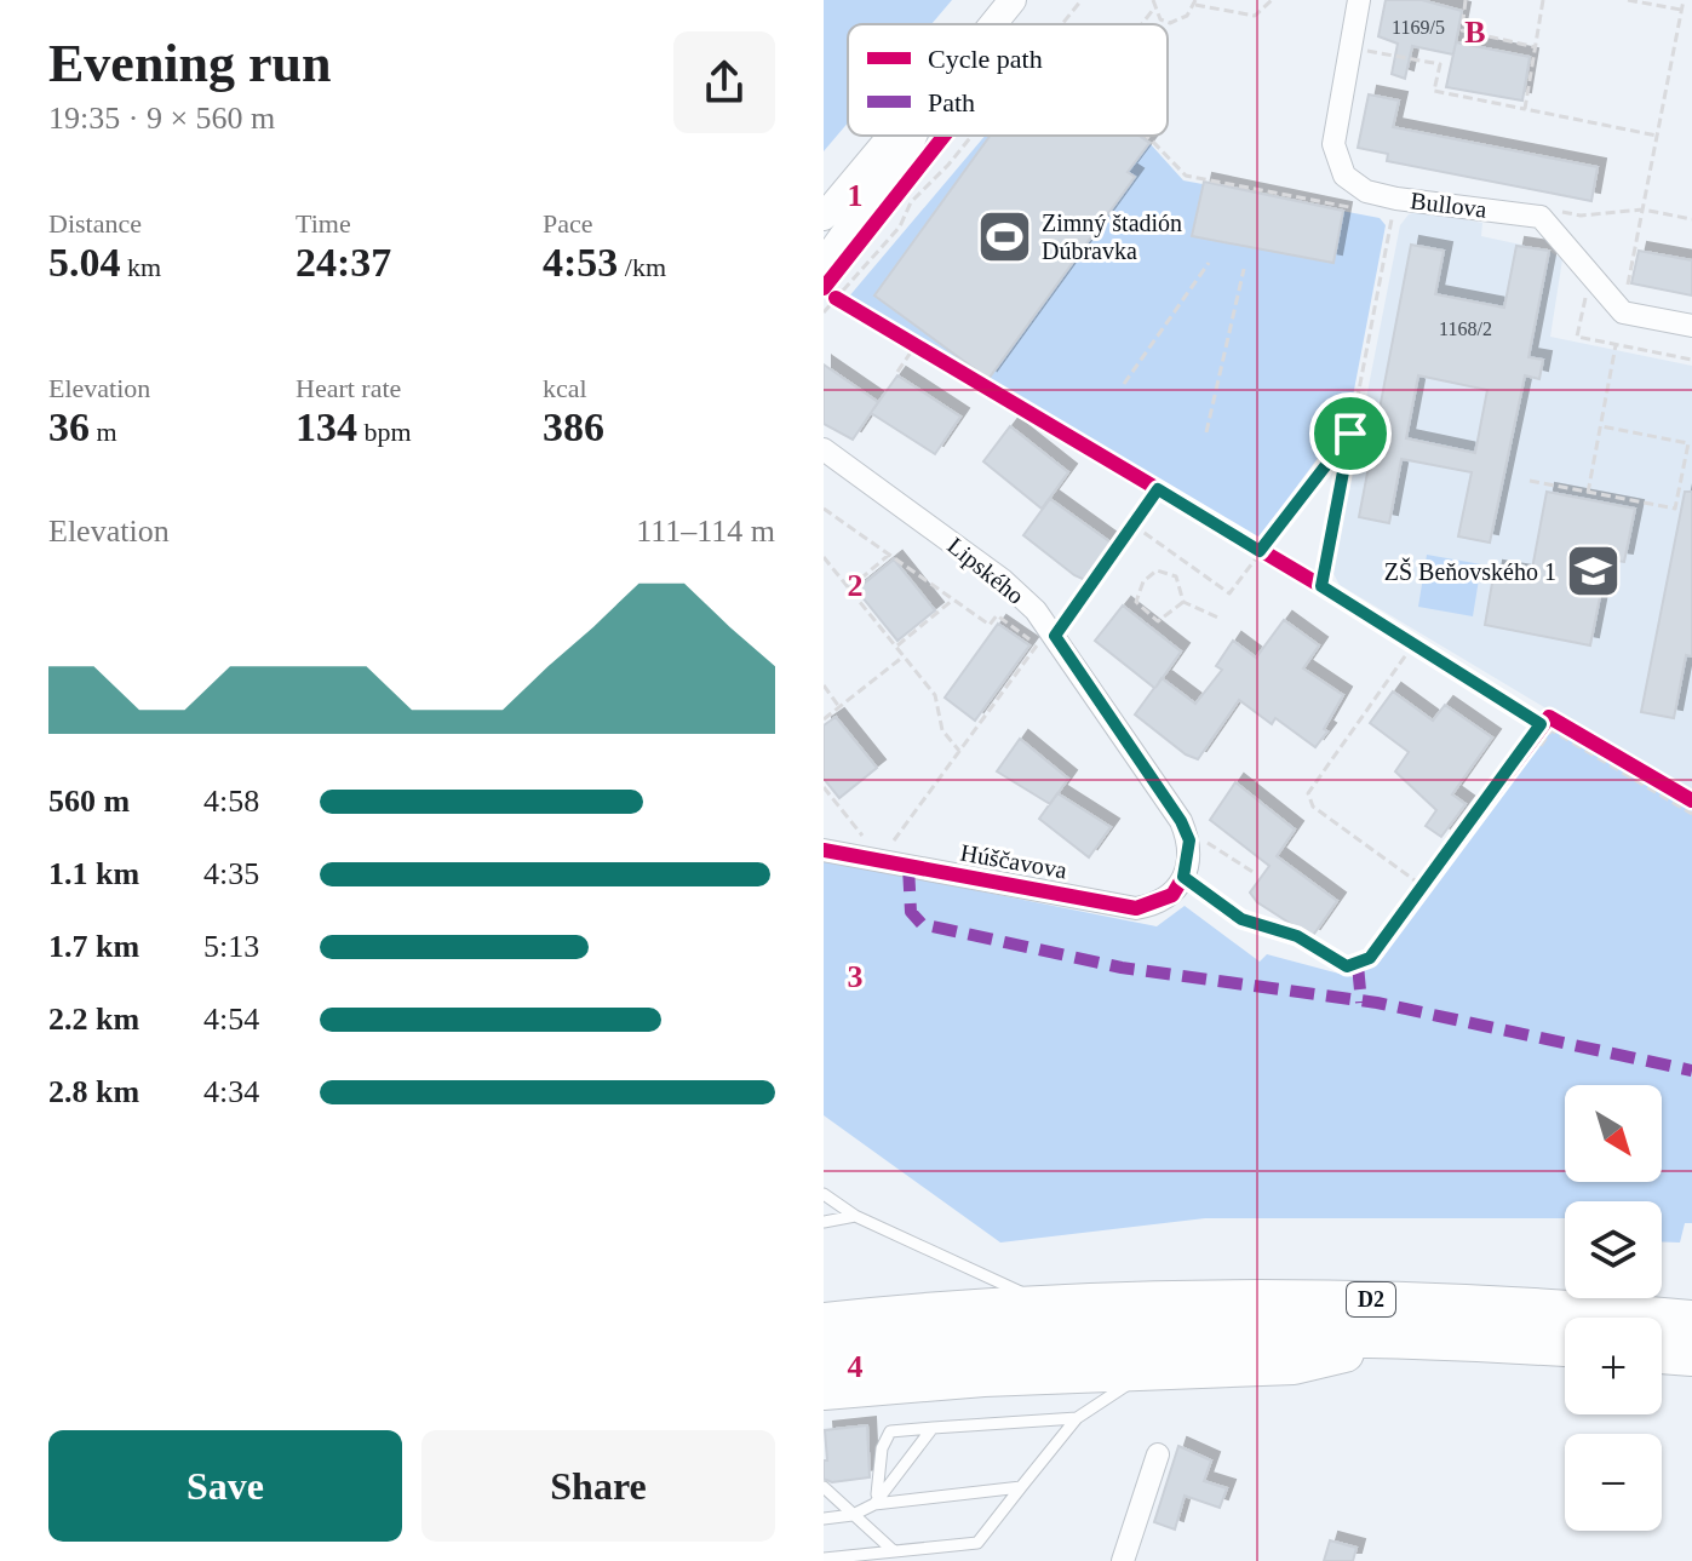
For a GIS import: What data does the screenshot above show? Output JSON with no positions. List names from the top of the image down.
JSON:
{
  "streets": {
    "highway": ["D2"],
    "street": ["Bullova", "Lipského", "Húščavova"]
  },
  "crossings": [
    ["Lipského", "Húščavova"]
  ],
  "places": {
    "sports": ["Zimný štadión Dúbravka"],
    "school or university": ["ZŠ Beňovského 1"]
  },
  "house_numbers": ["1169/5", "1168/2"],
  "legend": ["Cycle path", "Path"],
  "north": "bottom right",
  "page": {
    "heading": ["Evening run", "19:35 · 9 × 560 m"],
    "stats": [
      ["Distance", "5.04 km"],
      ["Time", "24:37"],
      ["Pace", "4:53 /km"],
      ["Elevation", "36 m"],
      ["Heart rate", "134 bpm"],
      ["kcal", "386"]
    ],
    "chart": ["Elevation", "111–114 m"],
    "list": [
      {
        "name": "560 m",
        "note": "4:58"
      },
      {
        "name": "1.1 km",
        "note": "4:35"
      },
      {
        "name": "1.7 km",
        "note": "5:13"
      },
      {
        "name": "2.2 km",
        "note": "4:54"
      },
      {
        "name": "2.8 km",
        "note": "4:34"
      }
    ],
    "map_buttons": ["+", "−"],
    "buttons": ["Save", "Share"]
  },
  "grid": {
    "columns": ["B"],
    "rows": [
      "1",
      "2",
      "3",
      "4"
    ]
  }
}
